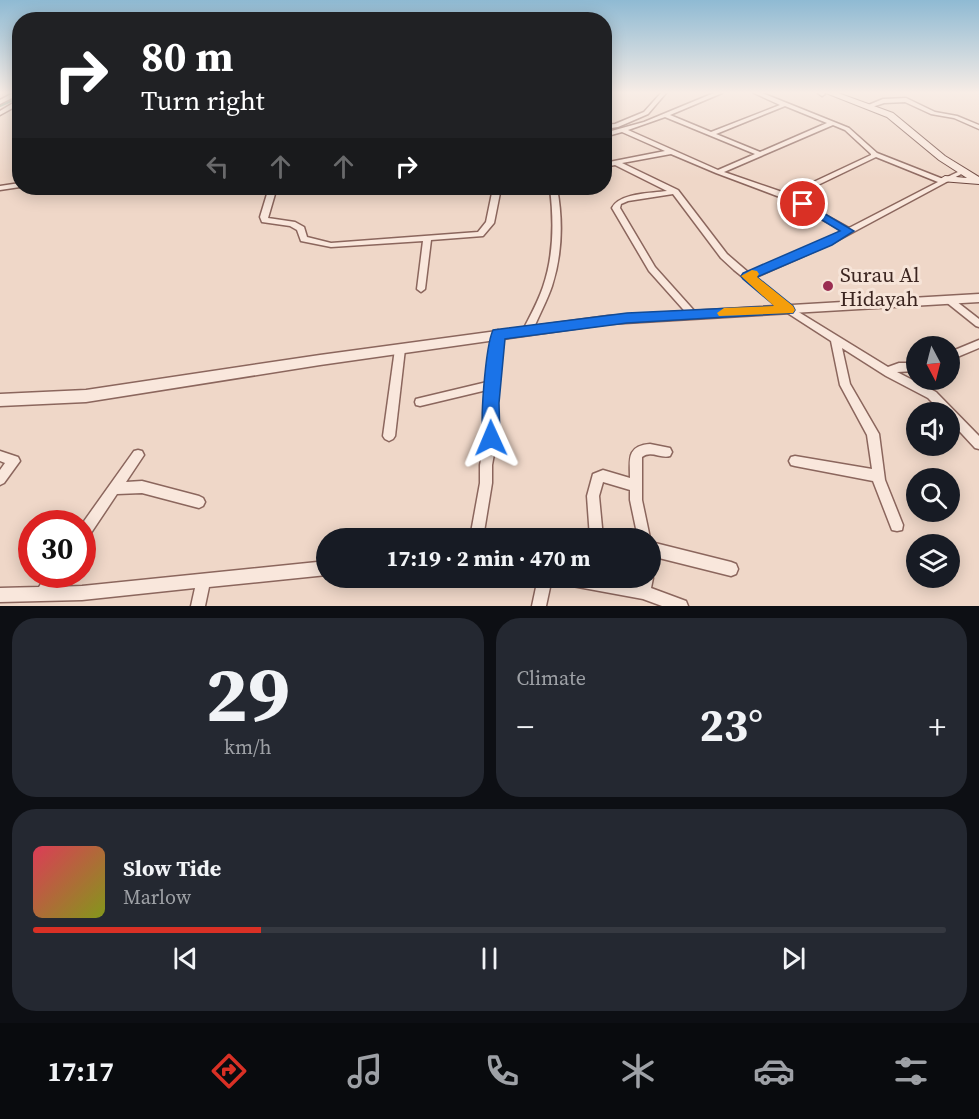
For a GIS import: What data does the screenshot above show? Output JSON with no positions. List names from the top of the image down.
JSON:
{
  "places": ["Surau Al Hidayah"],
  "north": "bottom",
  "page": {
    "turn": ["80 m", "Turn right"],
    "limit": "30",
    "trip": "17:19 · 2 min · 470 m",
    "tile": [
      ["29", "km/h"],
      "Climate"
    ],
    "heat": ["−", "23°", "+"],
    "song": ["Slow Tide", "Marlow"],
    "tabs": "17:17"
  }
}
